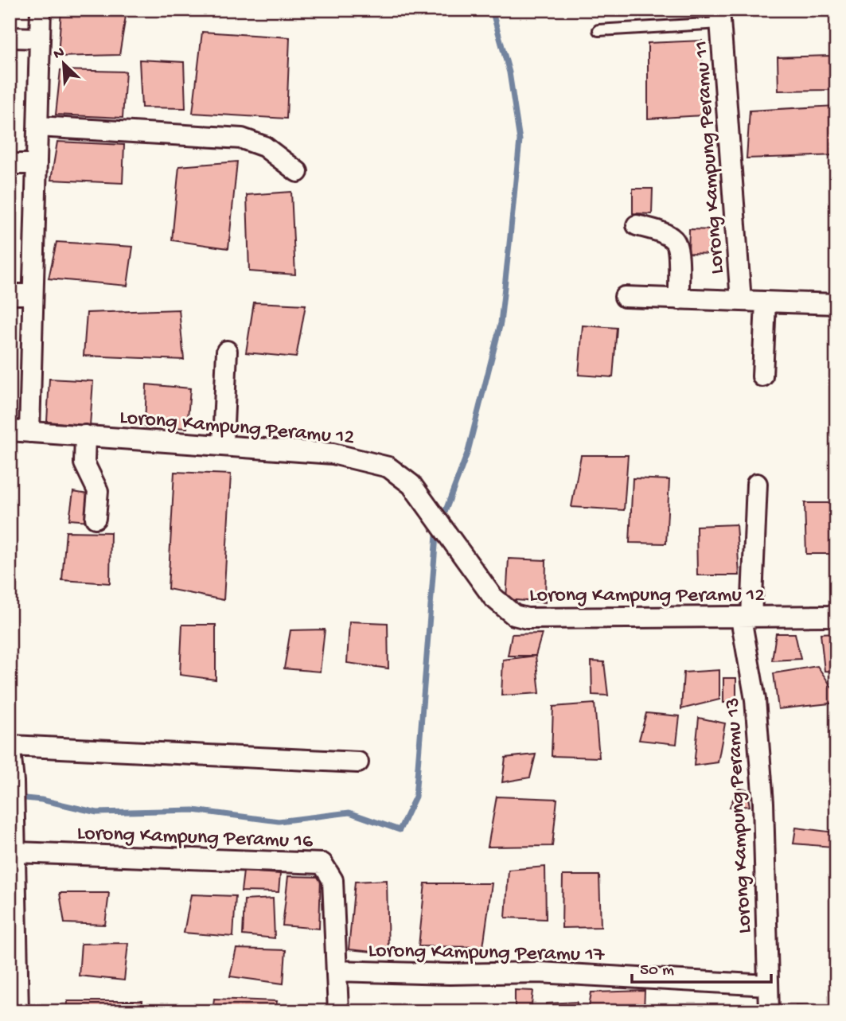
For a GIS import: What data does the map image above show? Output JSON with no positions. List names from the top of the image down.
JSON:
{
  "streets": {
    "street": [
      "Lorong Kampung Peramu 11",
      "Lorong Kampung Peramu 12",
      "Lorong Kampung Peramu 13",
      "Lorong Kampung Peramu 16",
      "Lorong Kampung Peramu 17"
    ]
  },
  "crossings": [
    ["Lorong Kampung Peramu 12", "Lorong Kampung Peramu 13"],
    ["Lorong Kampung Peramu 13", "Lorong Kampung Peramu 17"],
    ["Lorong Kampung Peramu 16", "Lorong Kampung Peramu 17"]
  ],
  "scale_bar": "50 m",
  "north": "top left"
}
